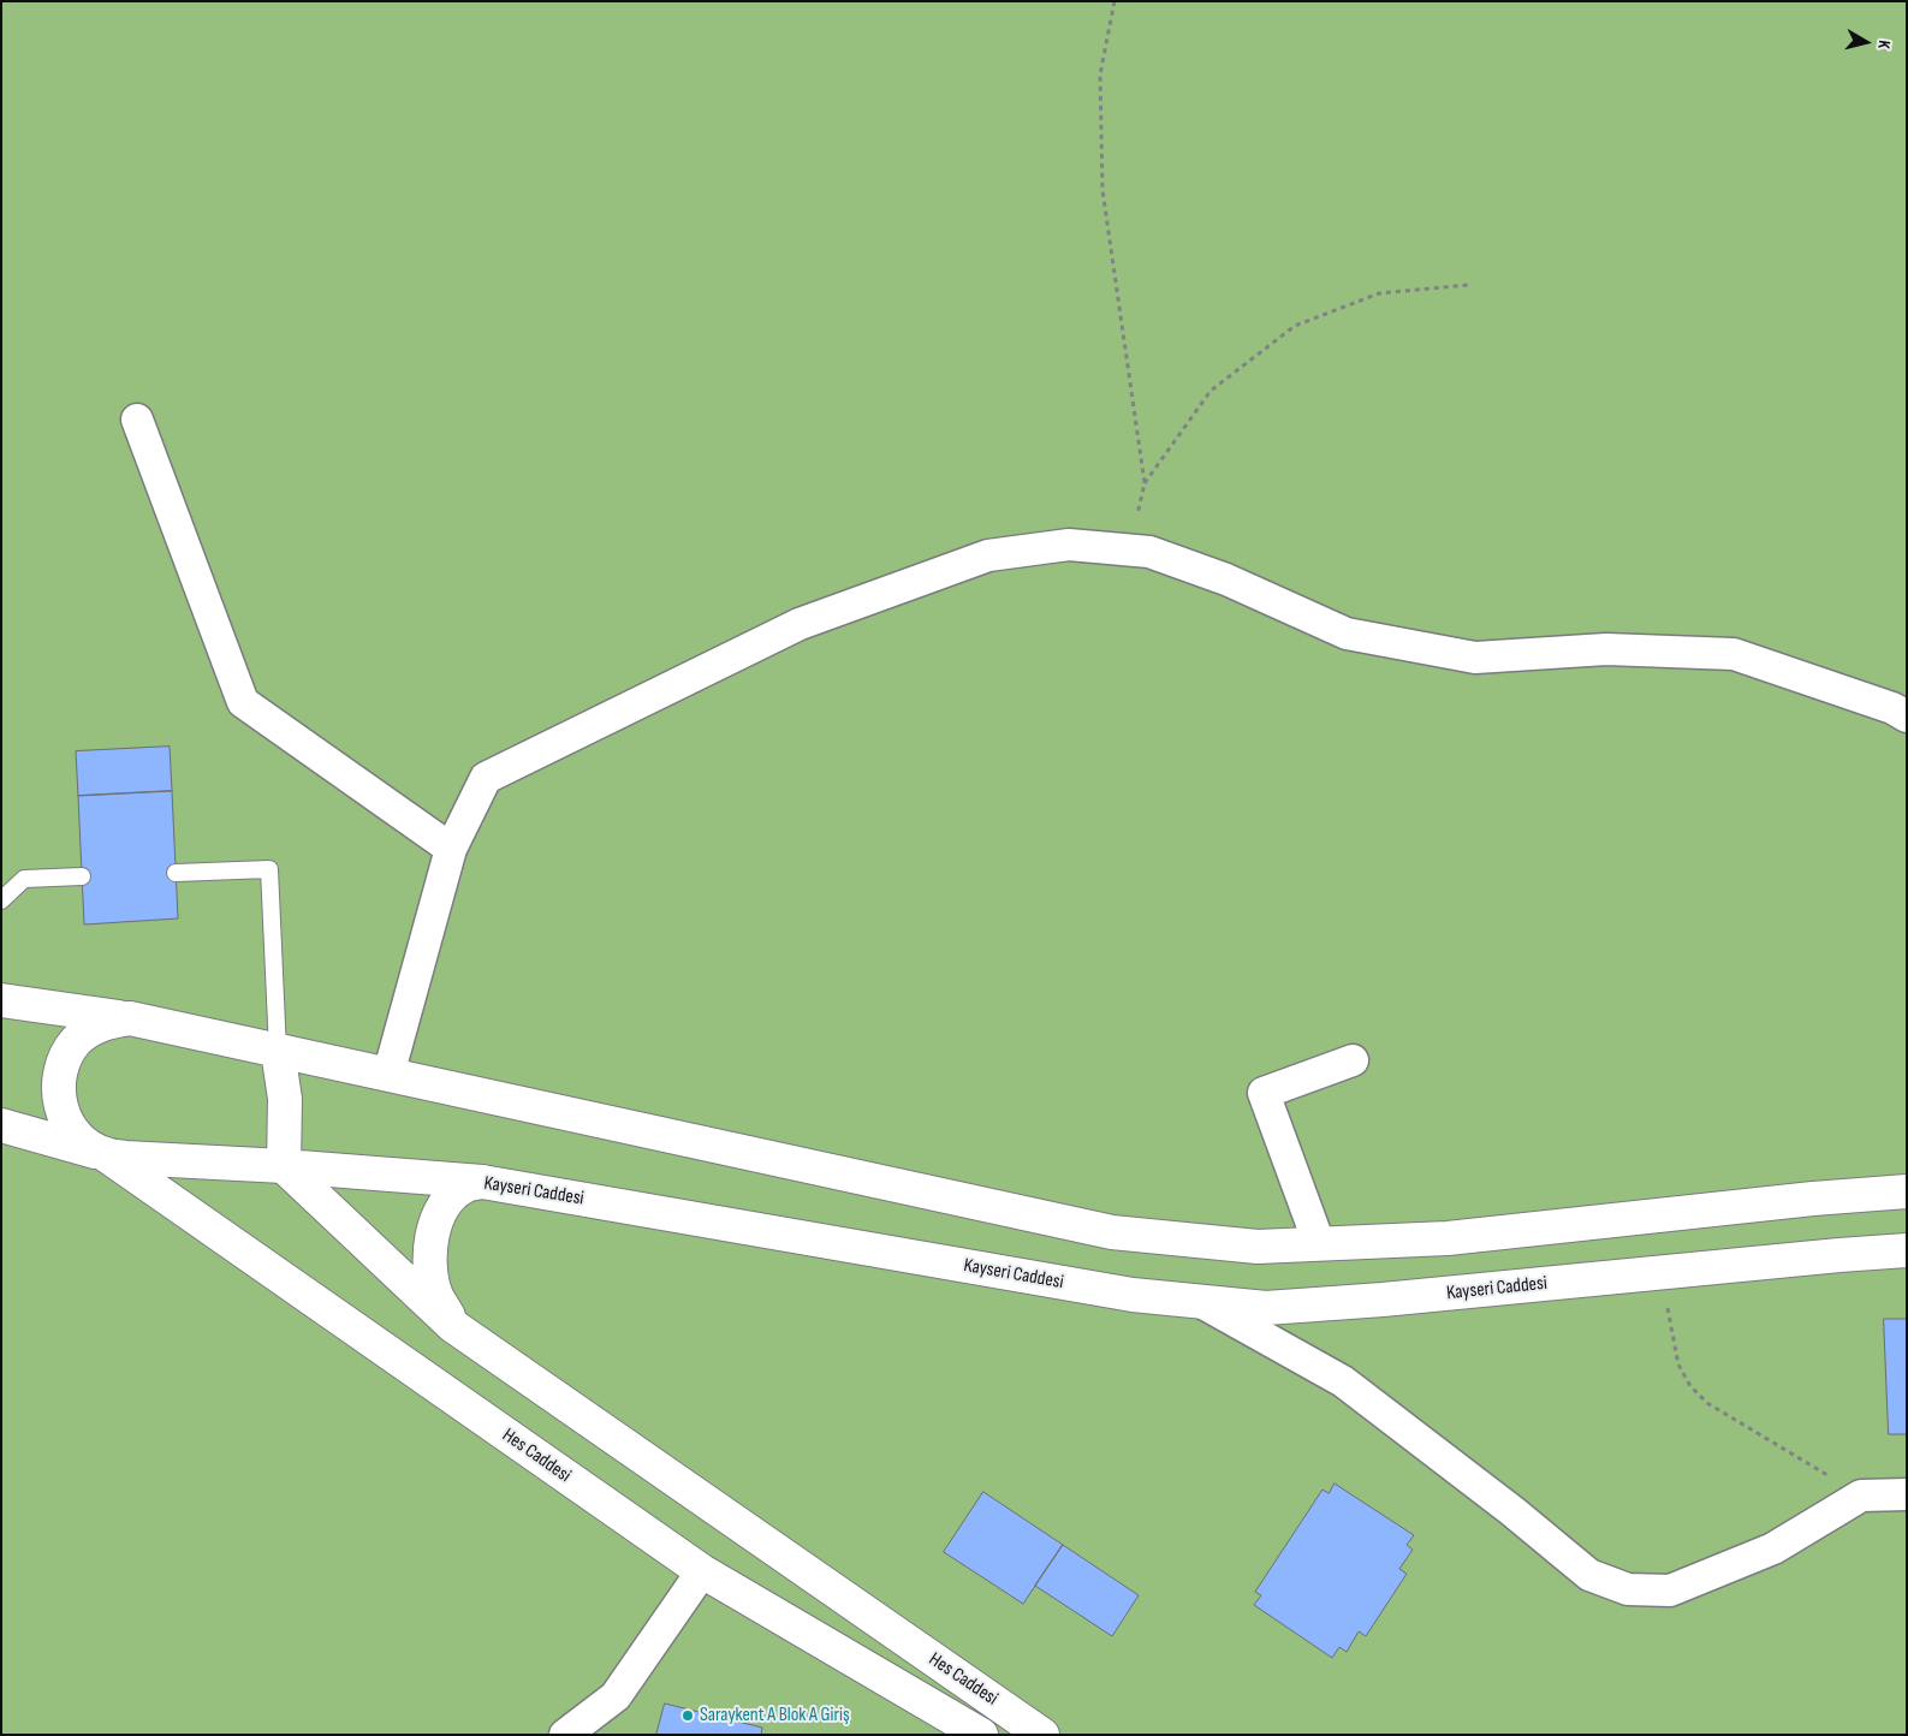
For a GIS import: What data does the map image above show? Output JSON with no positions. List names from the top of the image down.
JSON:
{
  "streets": {
    "main road": ["Kayseri Caddesi", "Hes Caddesi"]
  },
  "crossings": [
    ["Kayseri Caddesi", "Hes Caddesi"]
  ],
  "places": ["Saraykent A Blok A Giriş"],
  "north": "right"
}
